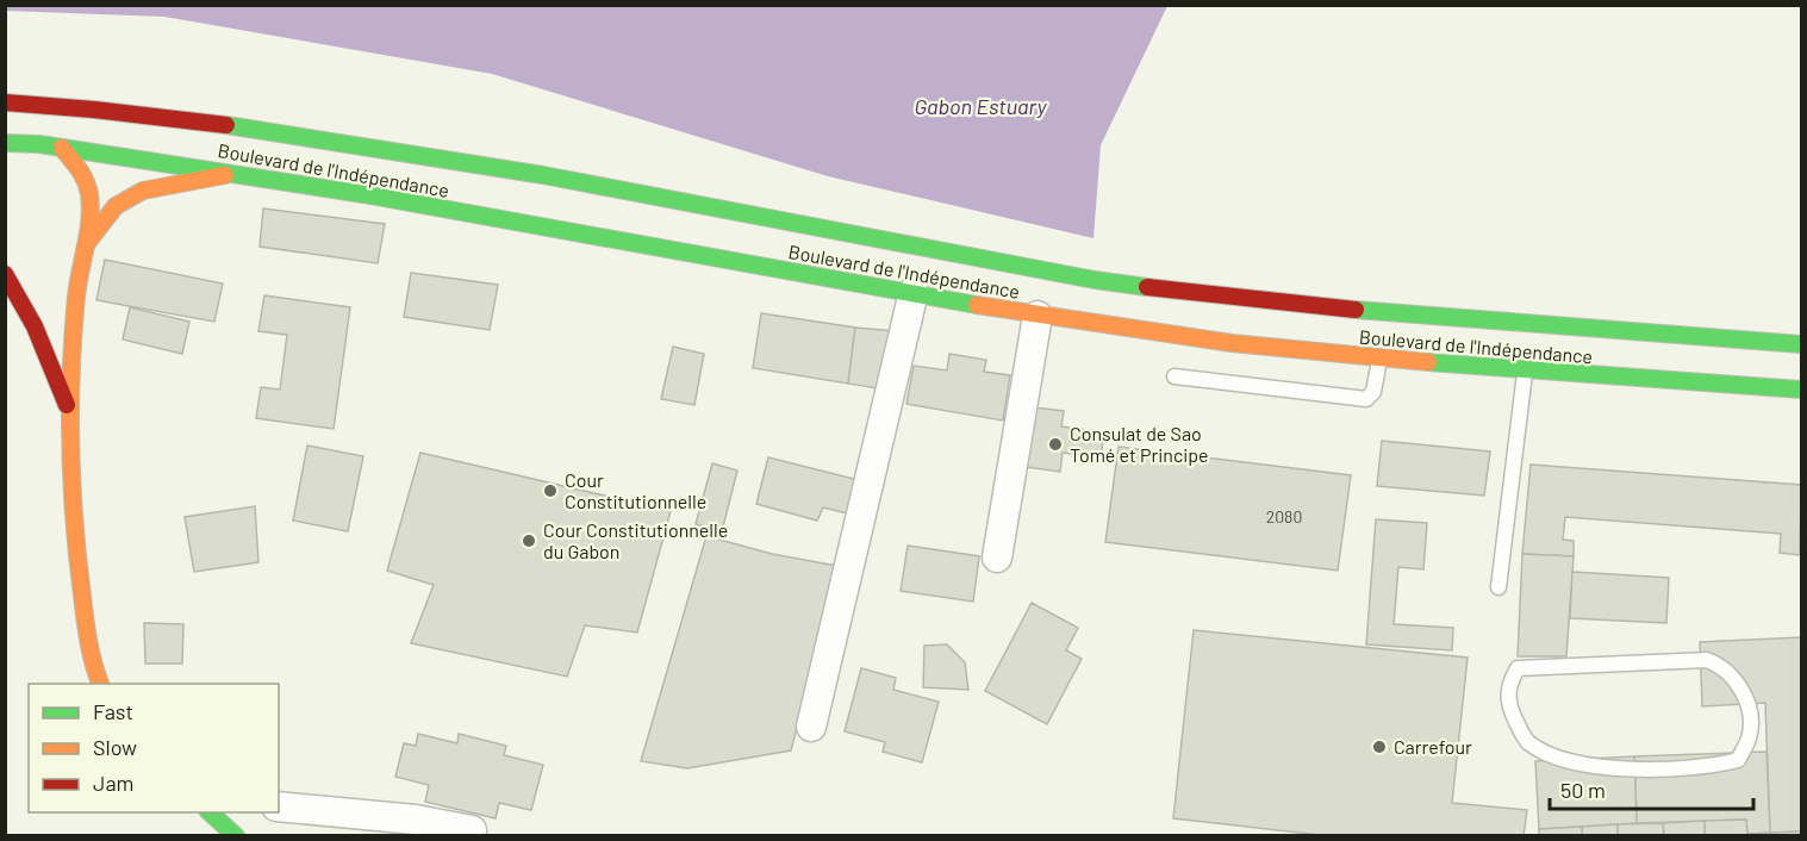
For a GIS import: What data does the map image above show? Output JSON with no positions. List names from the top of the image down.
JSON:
{
  "streets": {
    "main road": ["Boulevard de l'Indépendance"]
  },
  "water": ["Gabon Estuary"],
  "places": [
    "Consulat de Sao Tomé et Principe",
    "Cour Constitutionnelle",
    "Cour Constitutionnelle du Gabon",
    "Carrefour"
  ],
  "house_numbers": ["2080"],
  "legend": ["Fast", "Slow", "Jam"],
  "scale_bar": "50 m"
}
